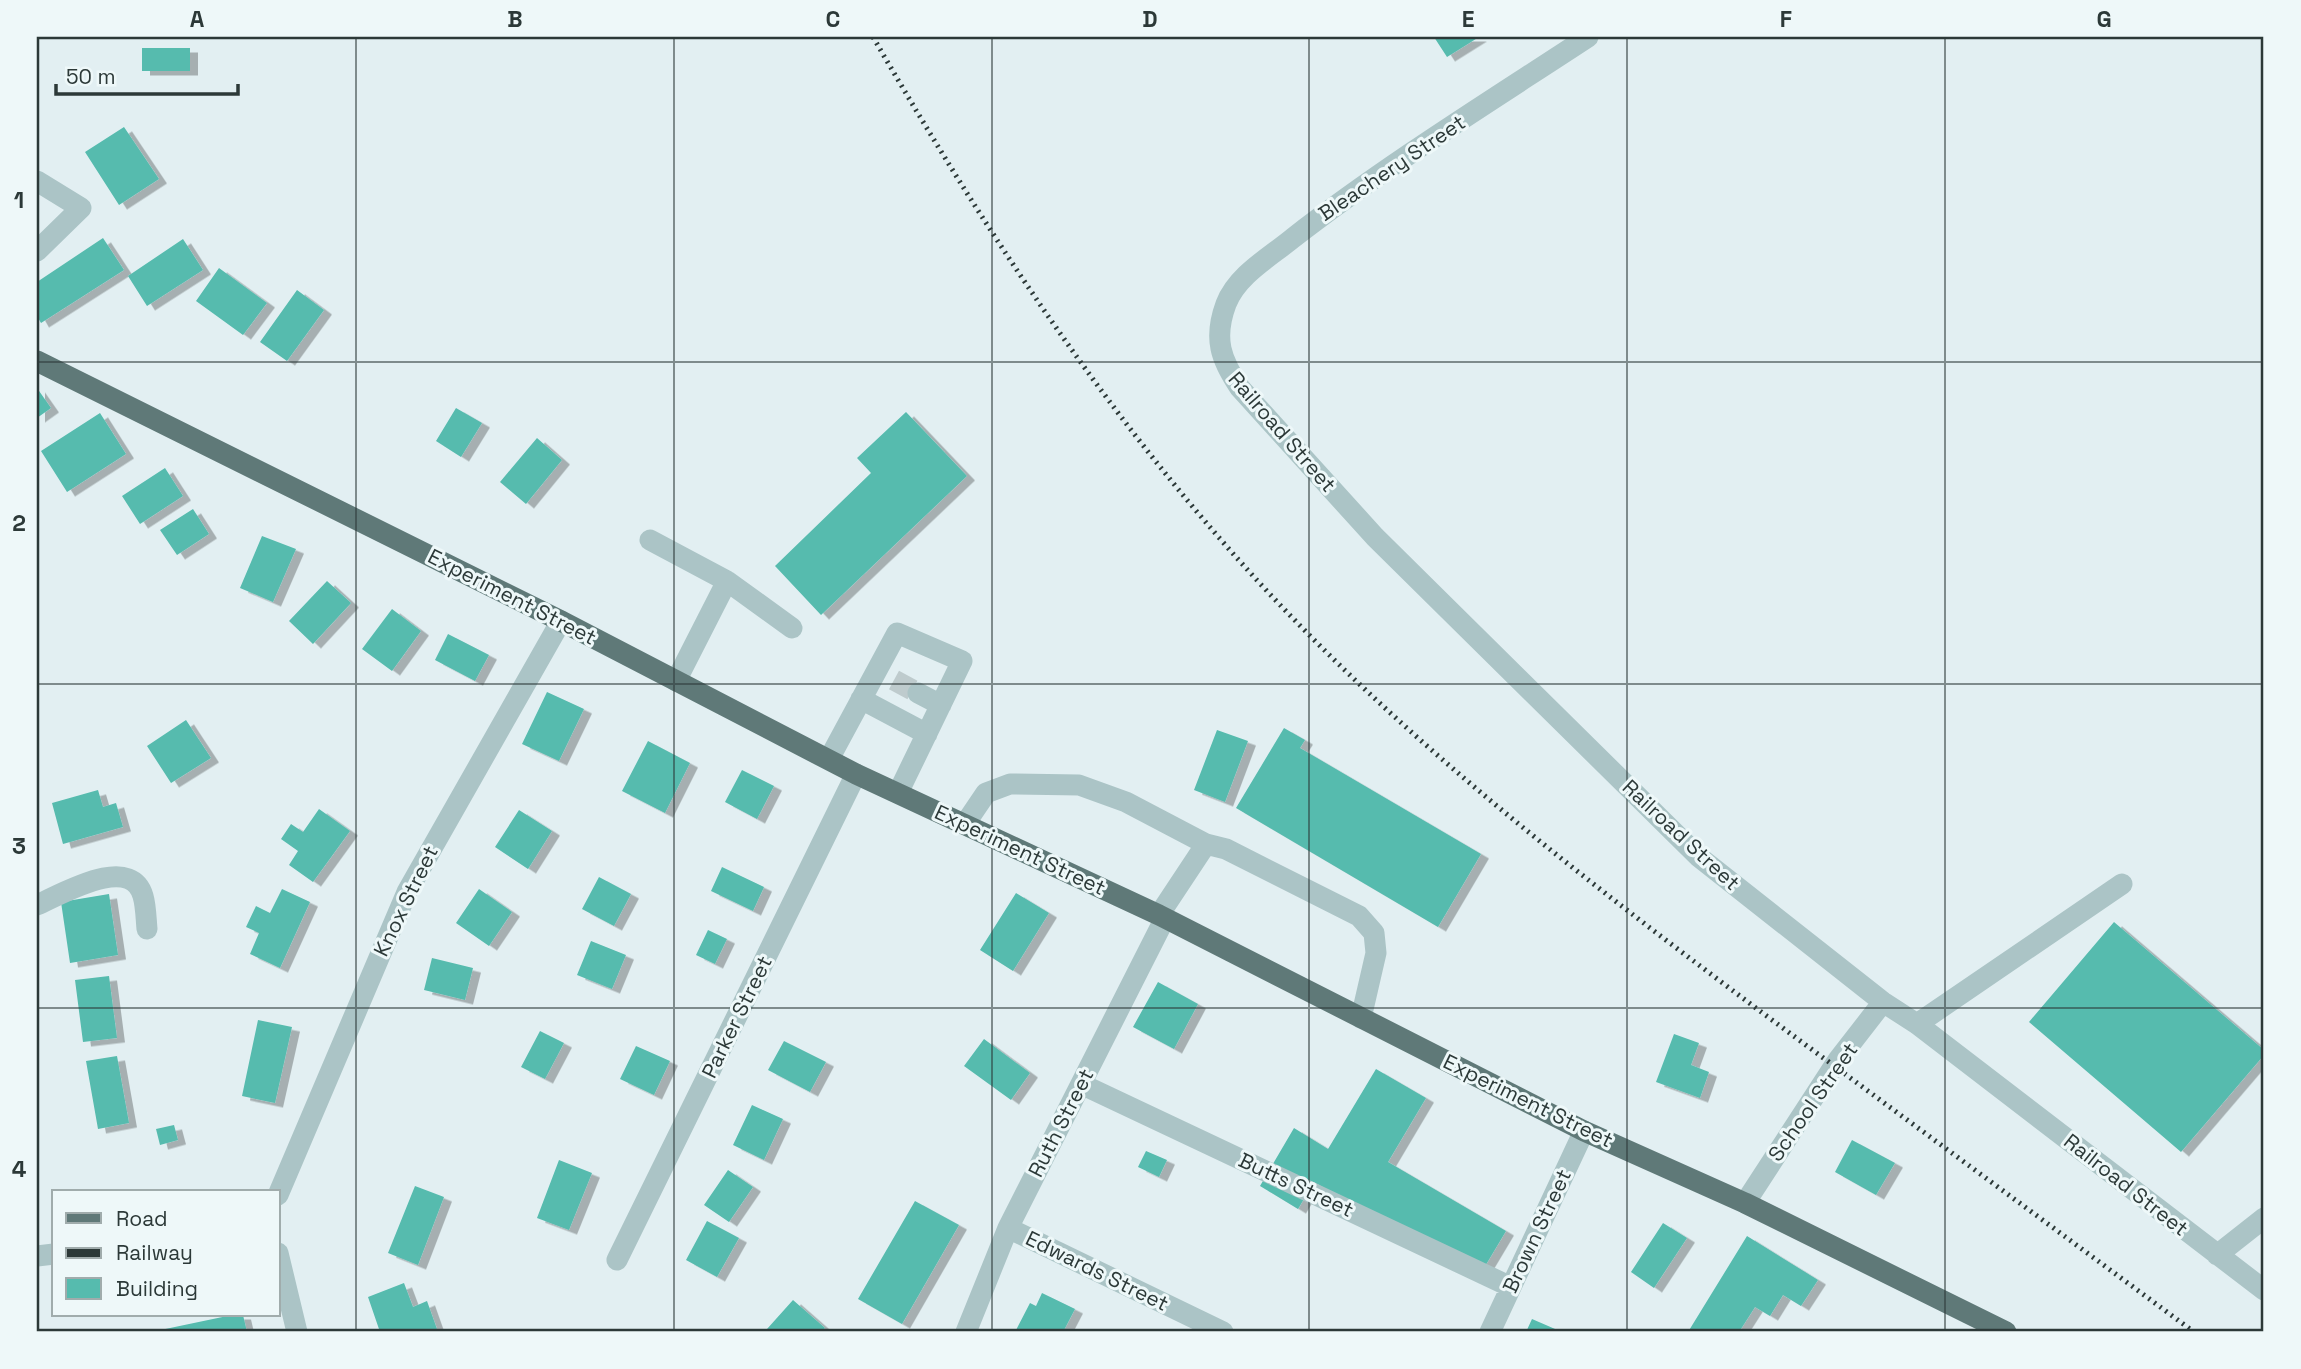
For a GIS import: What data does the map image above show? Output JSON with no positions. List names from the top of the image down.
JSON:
{
  "streets": {
    "main road": ["Experiment Street"],
    "street": [
      "Bleachery Street",
      "Railroad Street",
      "Knox Street",
      "Parker Street",
      "School Street",
      "Ruth Street",
      "Butts Street",
      "Brown Street",
      "Edwards Street"
    ]
  },
  "crossings": [
    ["Bleachery Street", "Railroad Street"],
    ["Railroad Street", "School Street"],
    ["Experiment Street", "Knox Street"],
    ["Experiment Street", "Parker Street"],
    ["Experiment Street", "School Street"],
    ["Experiment Street", "Ruth Street"],
    ["Experiment Street", "Brown Street"],
    ["Ruth Street", "Butts Street"],
    ["Ruth Street", "Edwards Street"],
    ["Butts Street", "Brown Street"]
  ],
  "legend": ["Road", "Railway", "Building"],
  "scale_bar": "50 m",
  "grid": {
    "columns": [
      "A",
      "B",
      "C",
      "D",
      "E",
      "F",
      "G"
    ],
    "rows": [
      "1",
      "2",
      "3",
      "4"
    ]
  }
}
